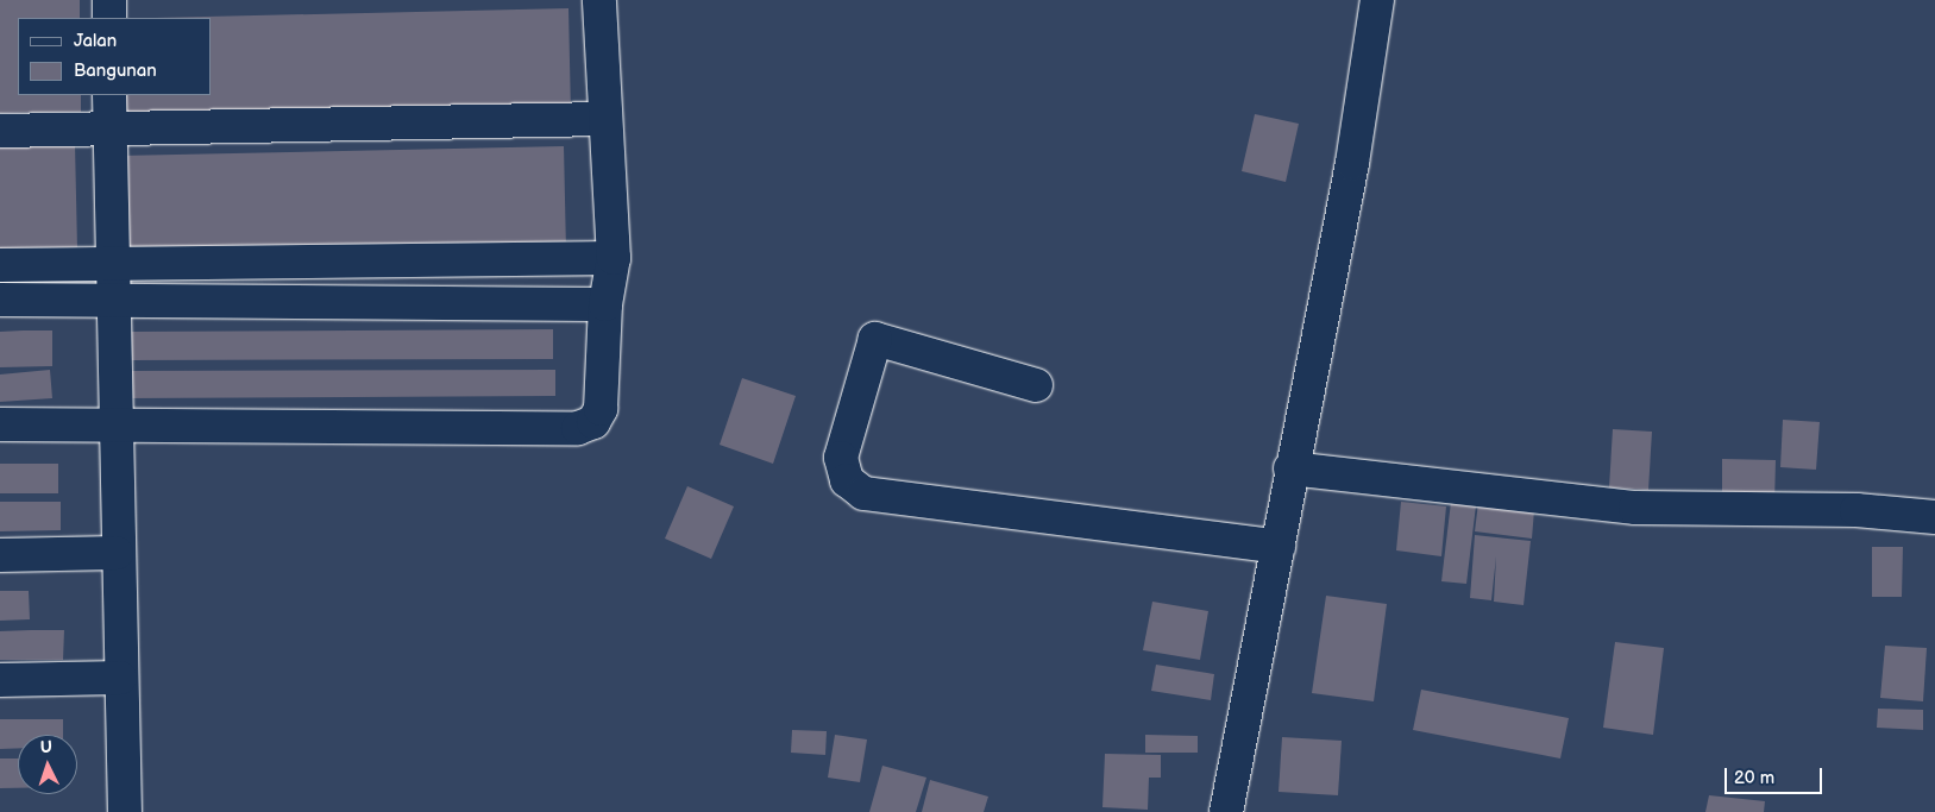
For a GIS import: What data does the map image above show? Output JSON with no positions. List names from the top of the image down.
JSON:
{
  "legend": ["Jalan", "Bangunan"],
  "scale_bar": "20 m",
  "north": "top"
}
